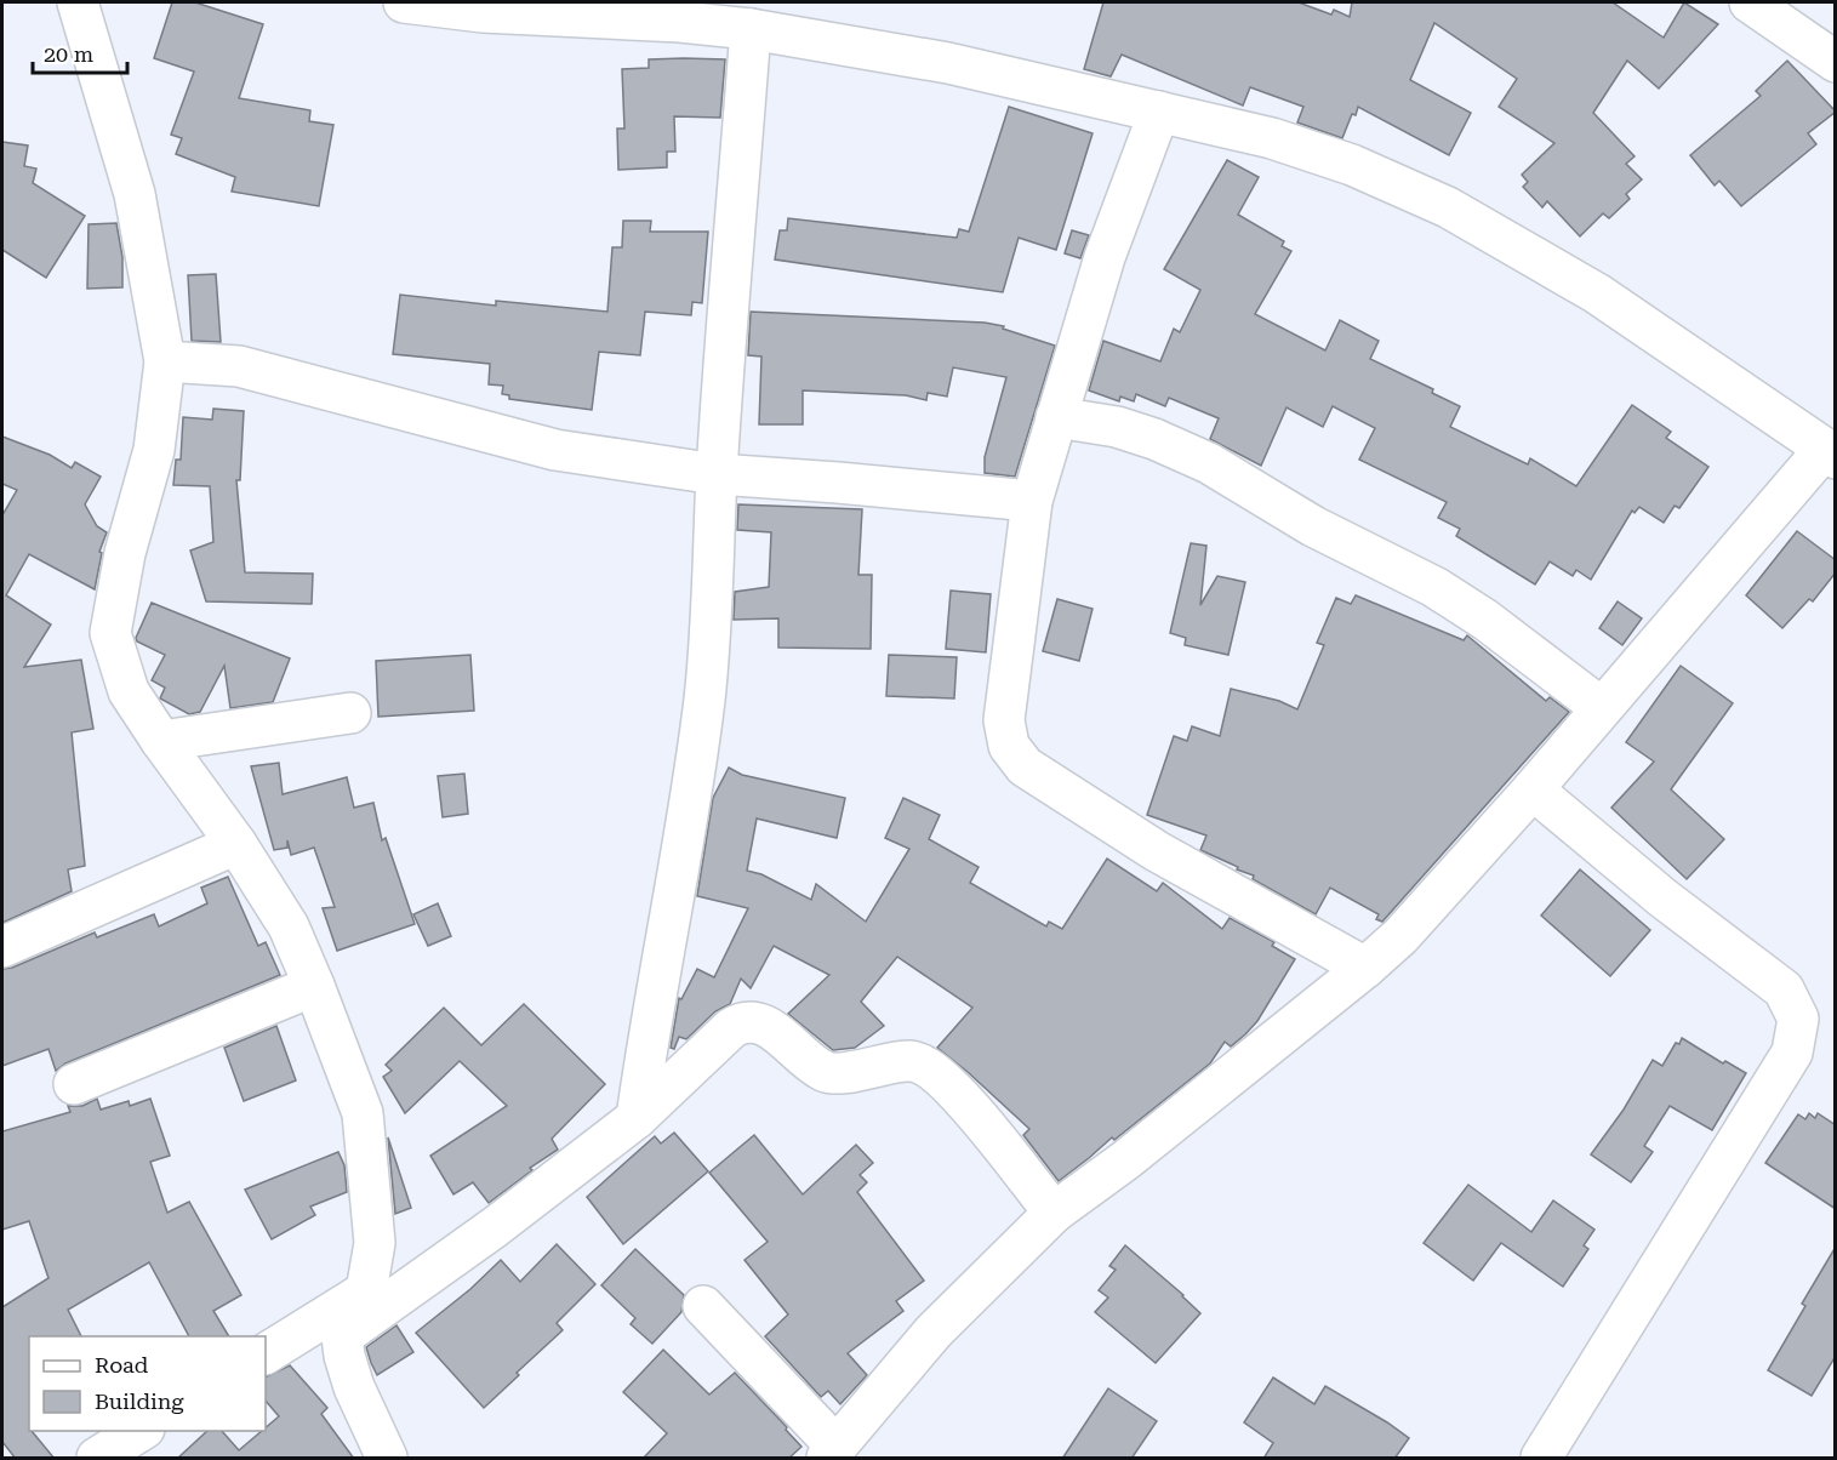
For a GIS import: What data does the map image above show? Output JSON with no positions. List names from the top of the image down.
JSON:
{
  "legend": ["Road", "Building"],
  "scale_bar": "20 m"
}
